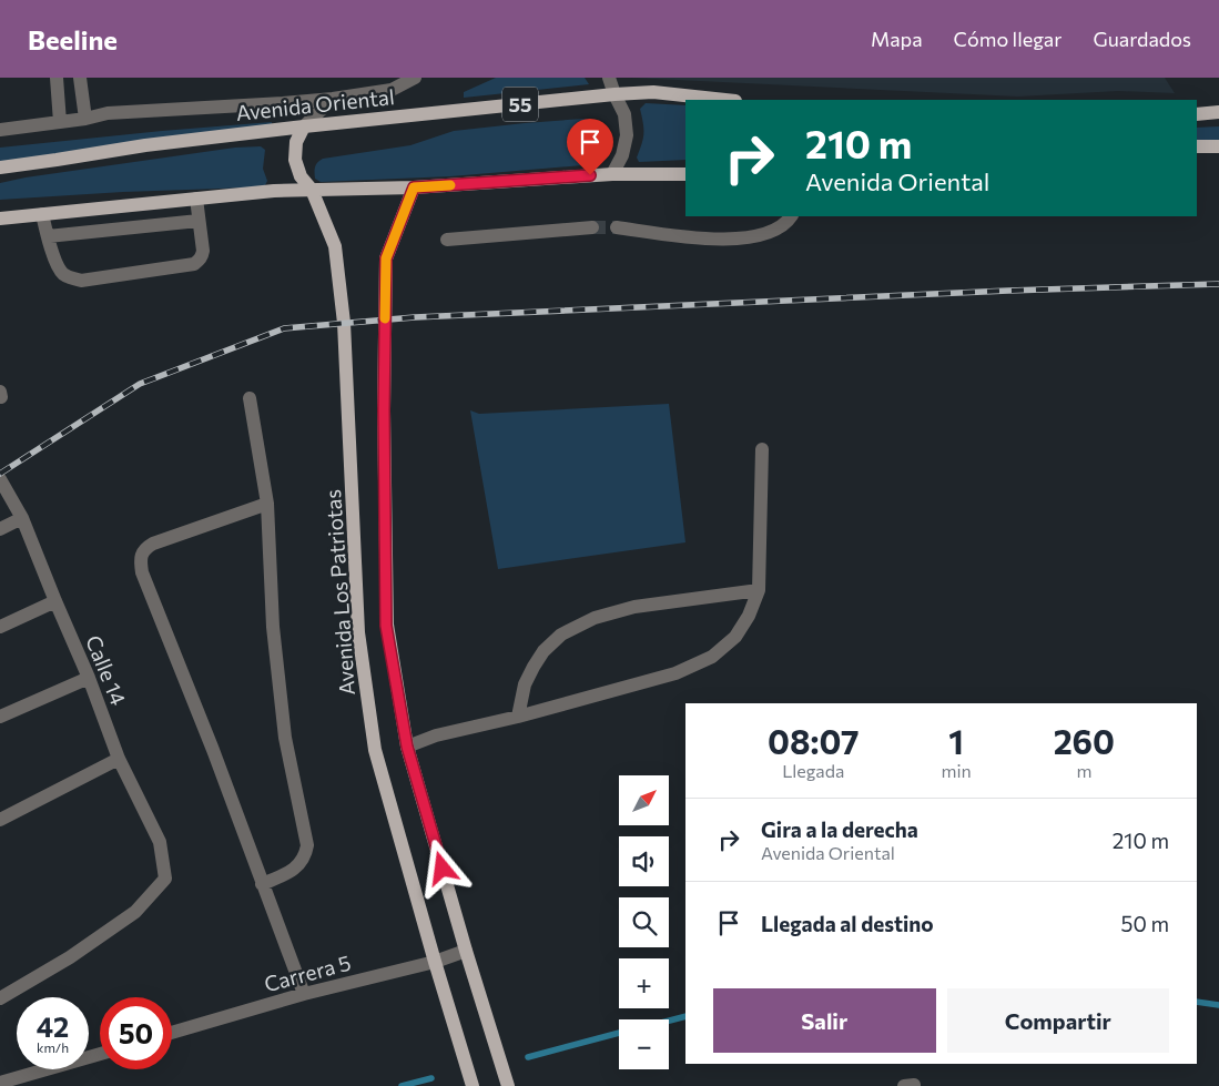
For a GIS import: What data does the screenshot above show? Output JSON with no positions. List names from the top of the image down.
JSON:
{
  "streets": {
    "main road": ["Avenida Oriental", "55", "Avenida Los Patriotas"],
    "street": ["Calle 14", "Carrera 5"]
  },
  "crossings": [
    ["Avenida Oriental", "Avenida Los Patriotas"],
    ["Avenida Los Patriotas", "Carrera 5"]
  ],
  "north": "top right",
  "page": {
    "header": "Beeline",
    "nav": ["Mapa", "Cómo llegar", "Guardados"],
    "turn": ["210 m", "Avenida Oriental"],
    "eta": [
      "08:07",
      "Llegada",
      "1",
      "min",
      "260",
      "m"
    ],
    "map_buttons": ["+", "−"],
    "list": [
      {
        "name": "Gira a la derecha",
        "note": "Avenida Oriental",
        "value": "210 m"
      },
      {
        "name": "Llegada al destino",
        "value": "50 m"
      }
    ],
    "buttons": ["Salir", "Compartir"],
    "speed": "42 km/h",
    "limit": "50"
  }
}
